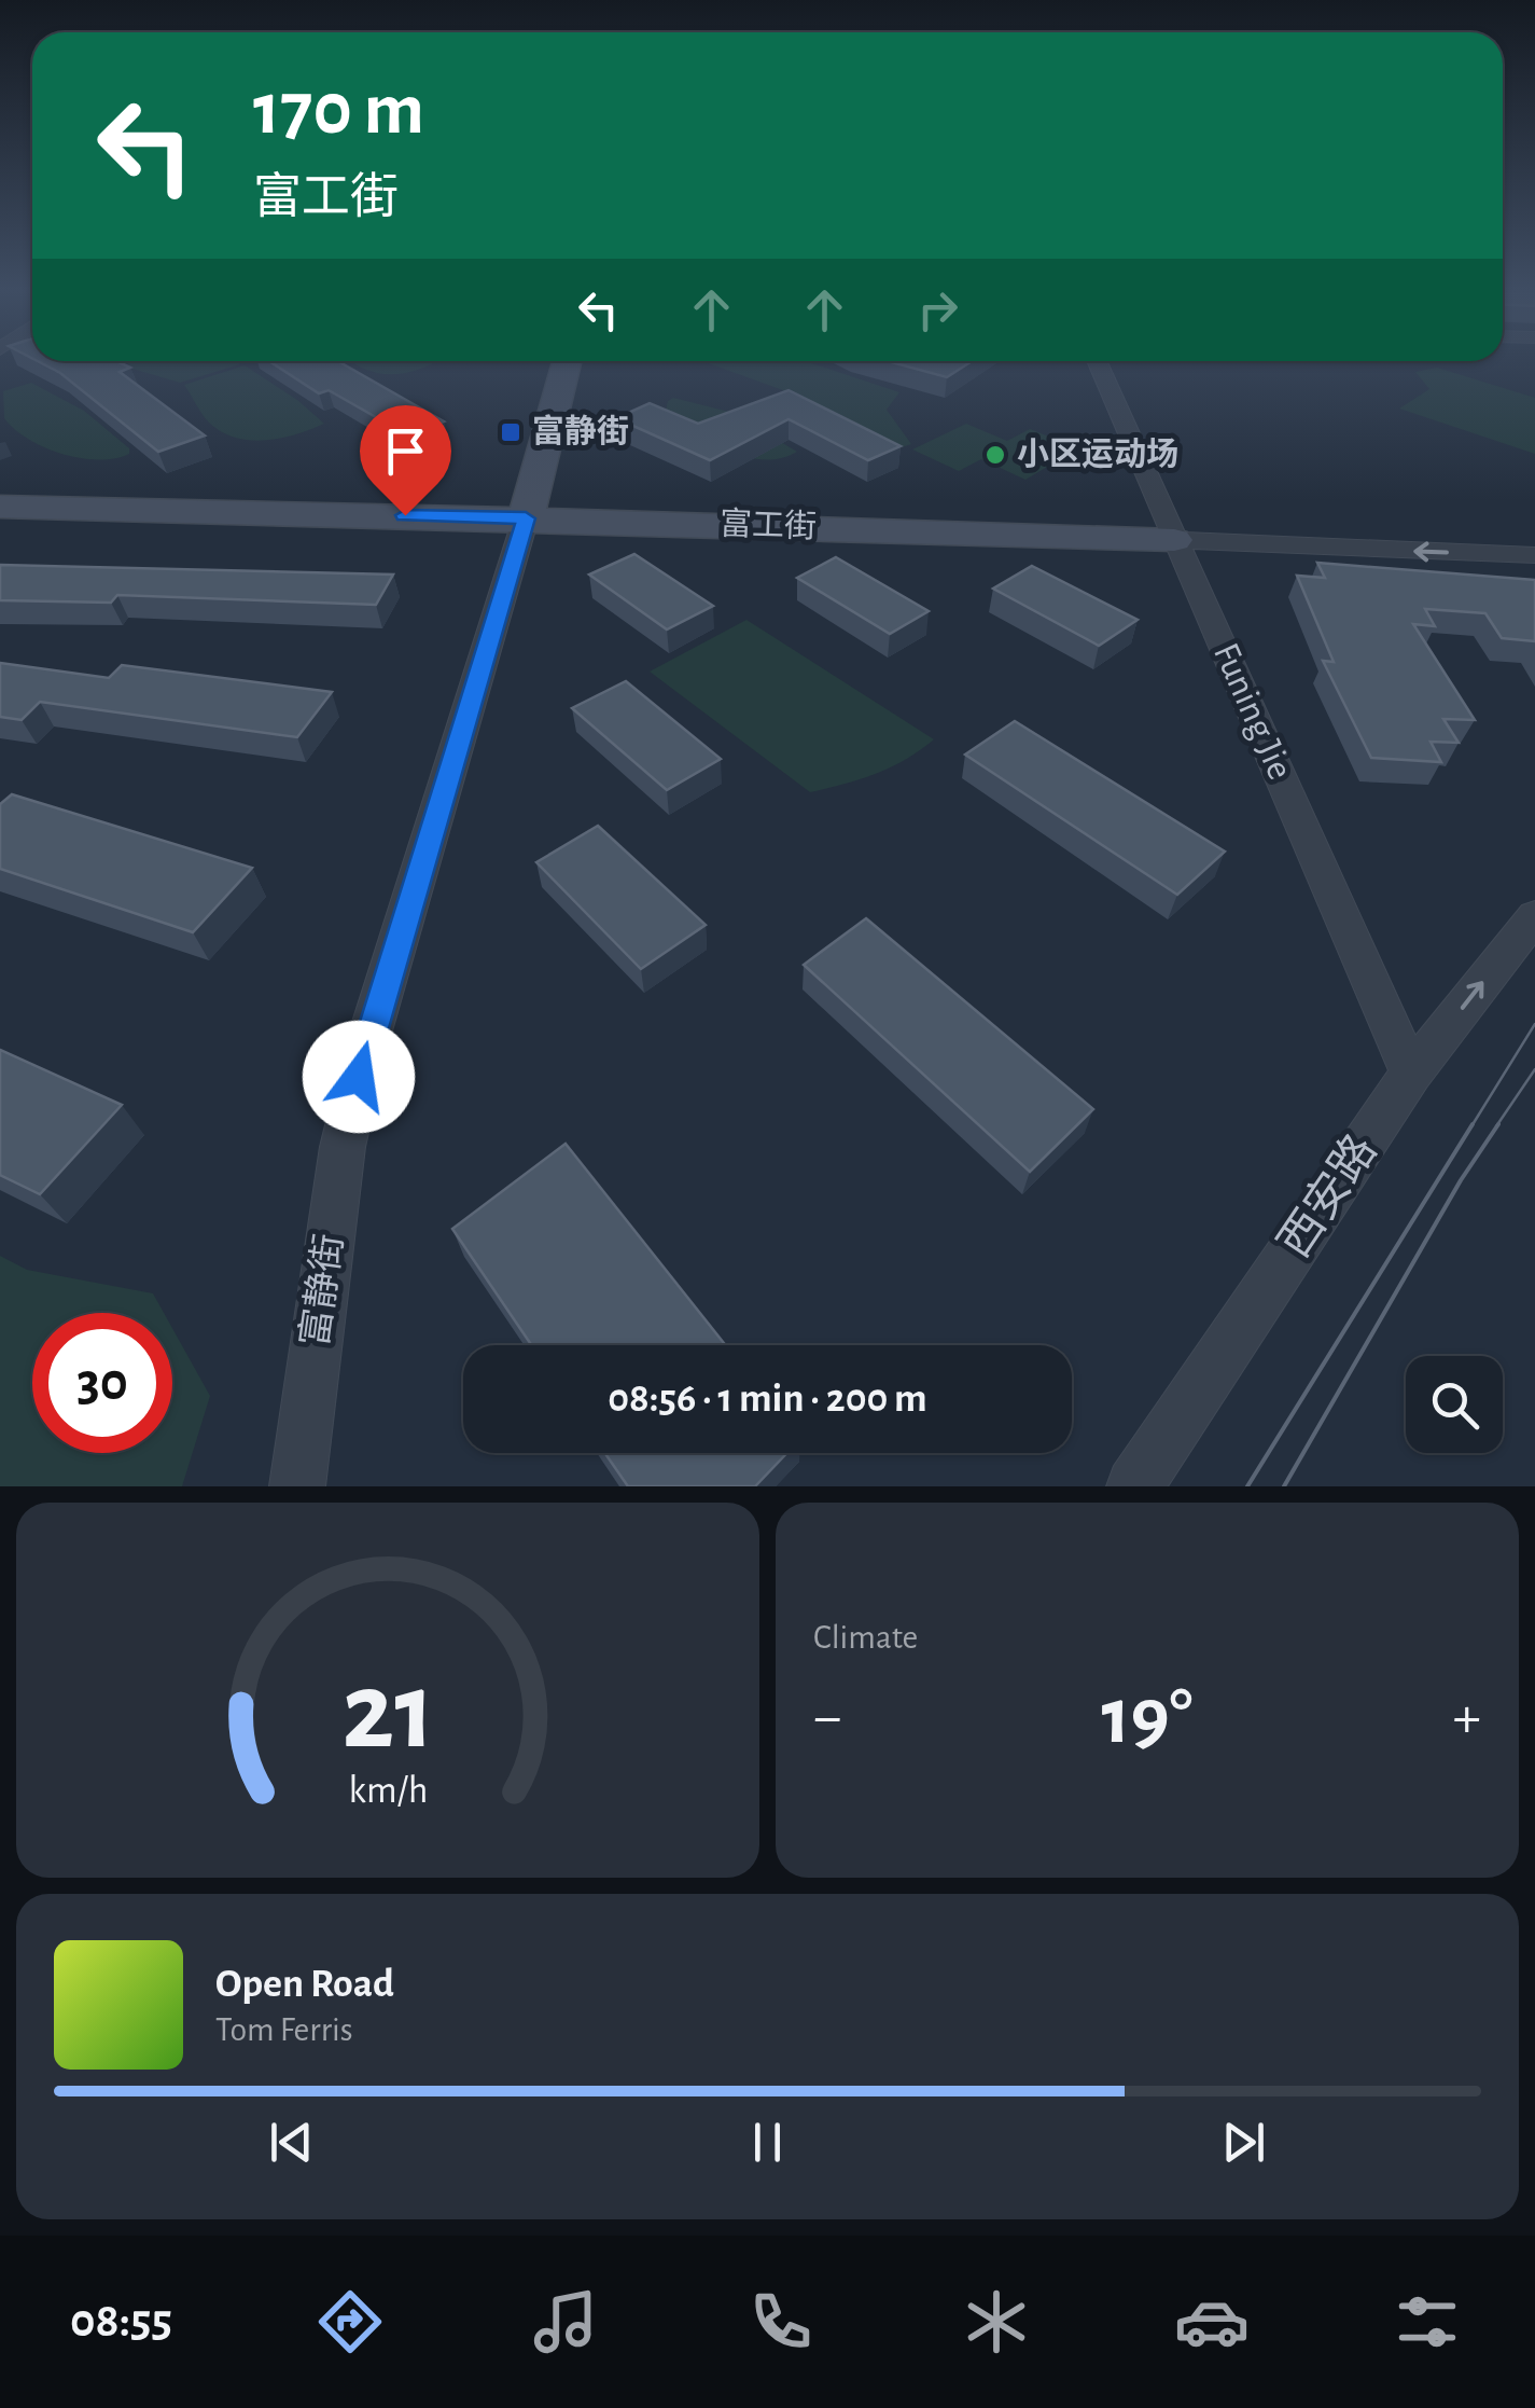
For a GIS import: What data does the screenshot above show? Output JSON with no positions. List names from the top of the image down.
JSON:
{
  "streets": {
    "street": [
      "富工街",
      "Funing Jie",
      "西安路",
      "富静街"
    ]
  },
  "crossings": [
    ["富工街", "Funing Jie"],
    ["富工街", "富静街"],
    ["Funing Jie", "西安路"]
  ],
  "places": {
    "transit": ["富静街"],
    "other": ["小区运动场"]
  },
  "page": {
    "turn": ["170 m", "富工街"],
    "limit": "30",
    "trip": "08:56 · 1 min · 200 m",
    "tile": "Climate",
    "heat": ["−", "19°", "+"],
    "song": ["Open Road", "Tom Ferris"],
    "tabs": "08:55",
    "gauge": ["21", "km/h"]
  }
}
